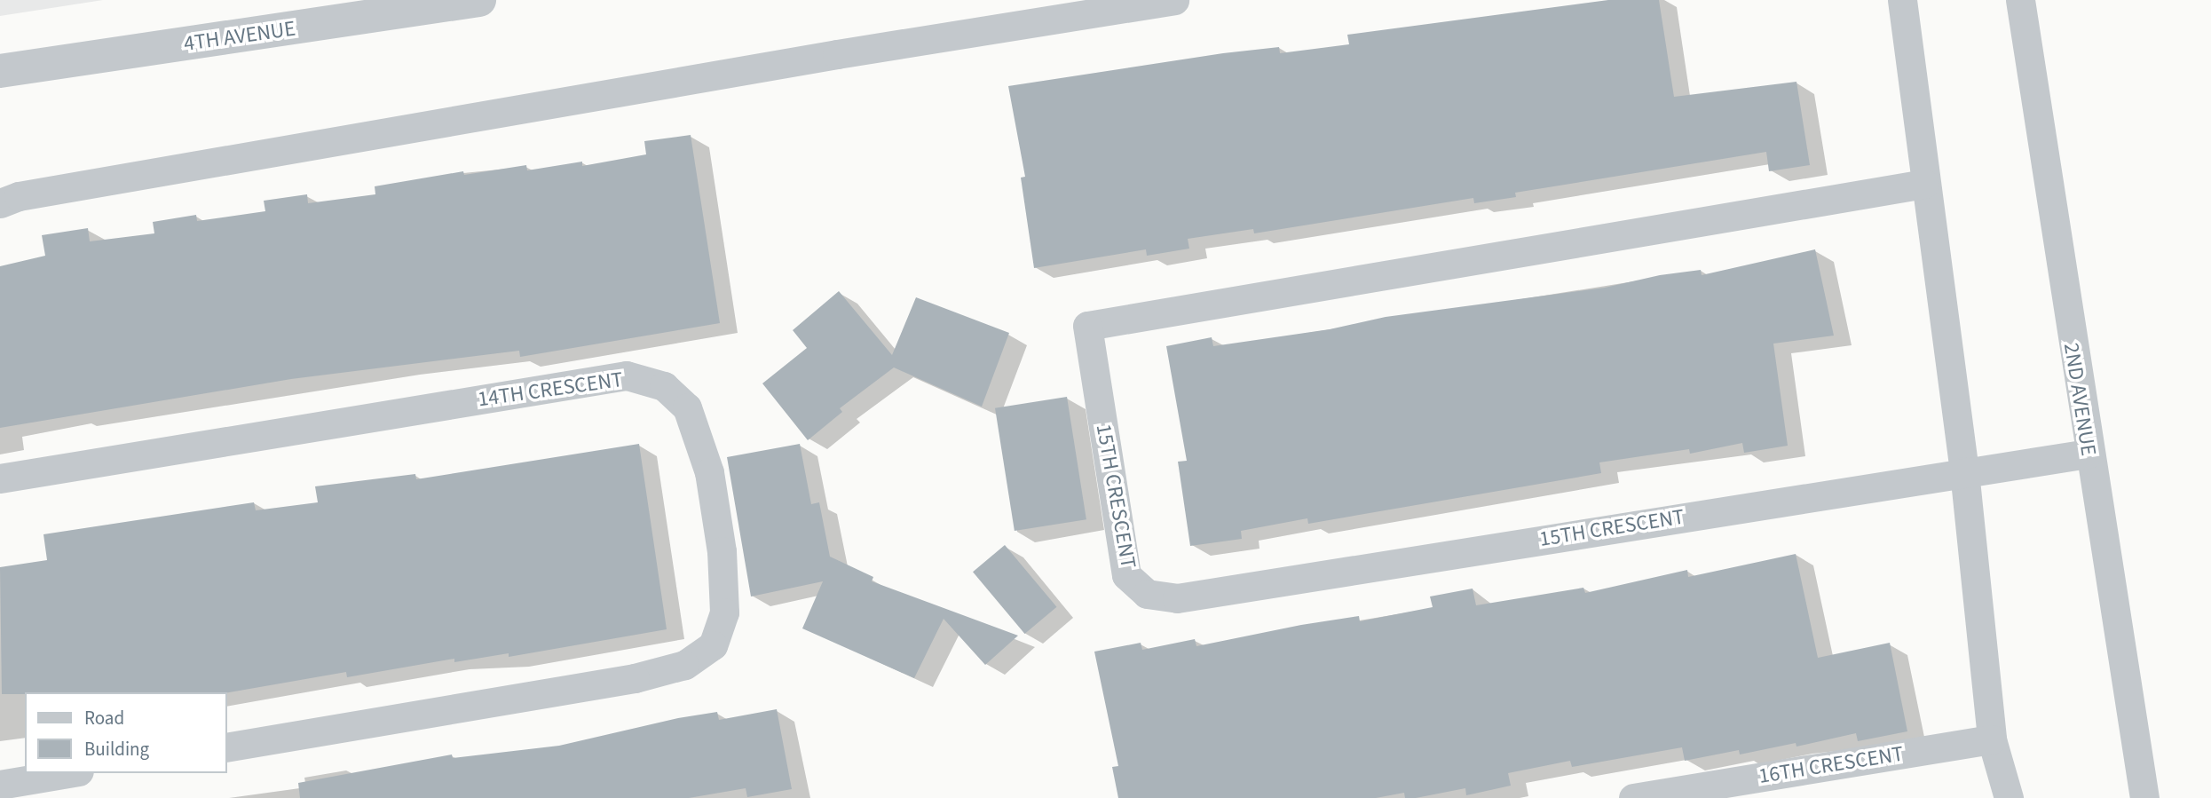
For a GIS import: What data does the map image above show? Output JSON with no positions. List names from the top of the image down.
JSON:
{
  "streets": {
    "street": [
      "4TH AVENUE",
      "14TH CRESCENT",
      "2ND AVENUE",
      "15TH CRESCENT",
      "16TH CRESCENT"
    ]
  },
  "crossings": [
    ["2ND AVENUE", "15TH CRESCENT"]
  ],
  "legend": ["Road", "Building"]
}
